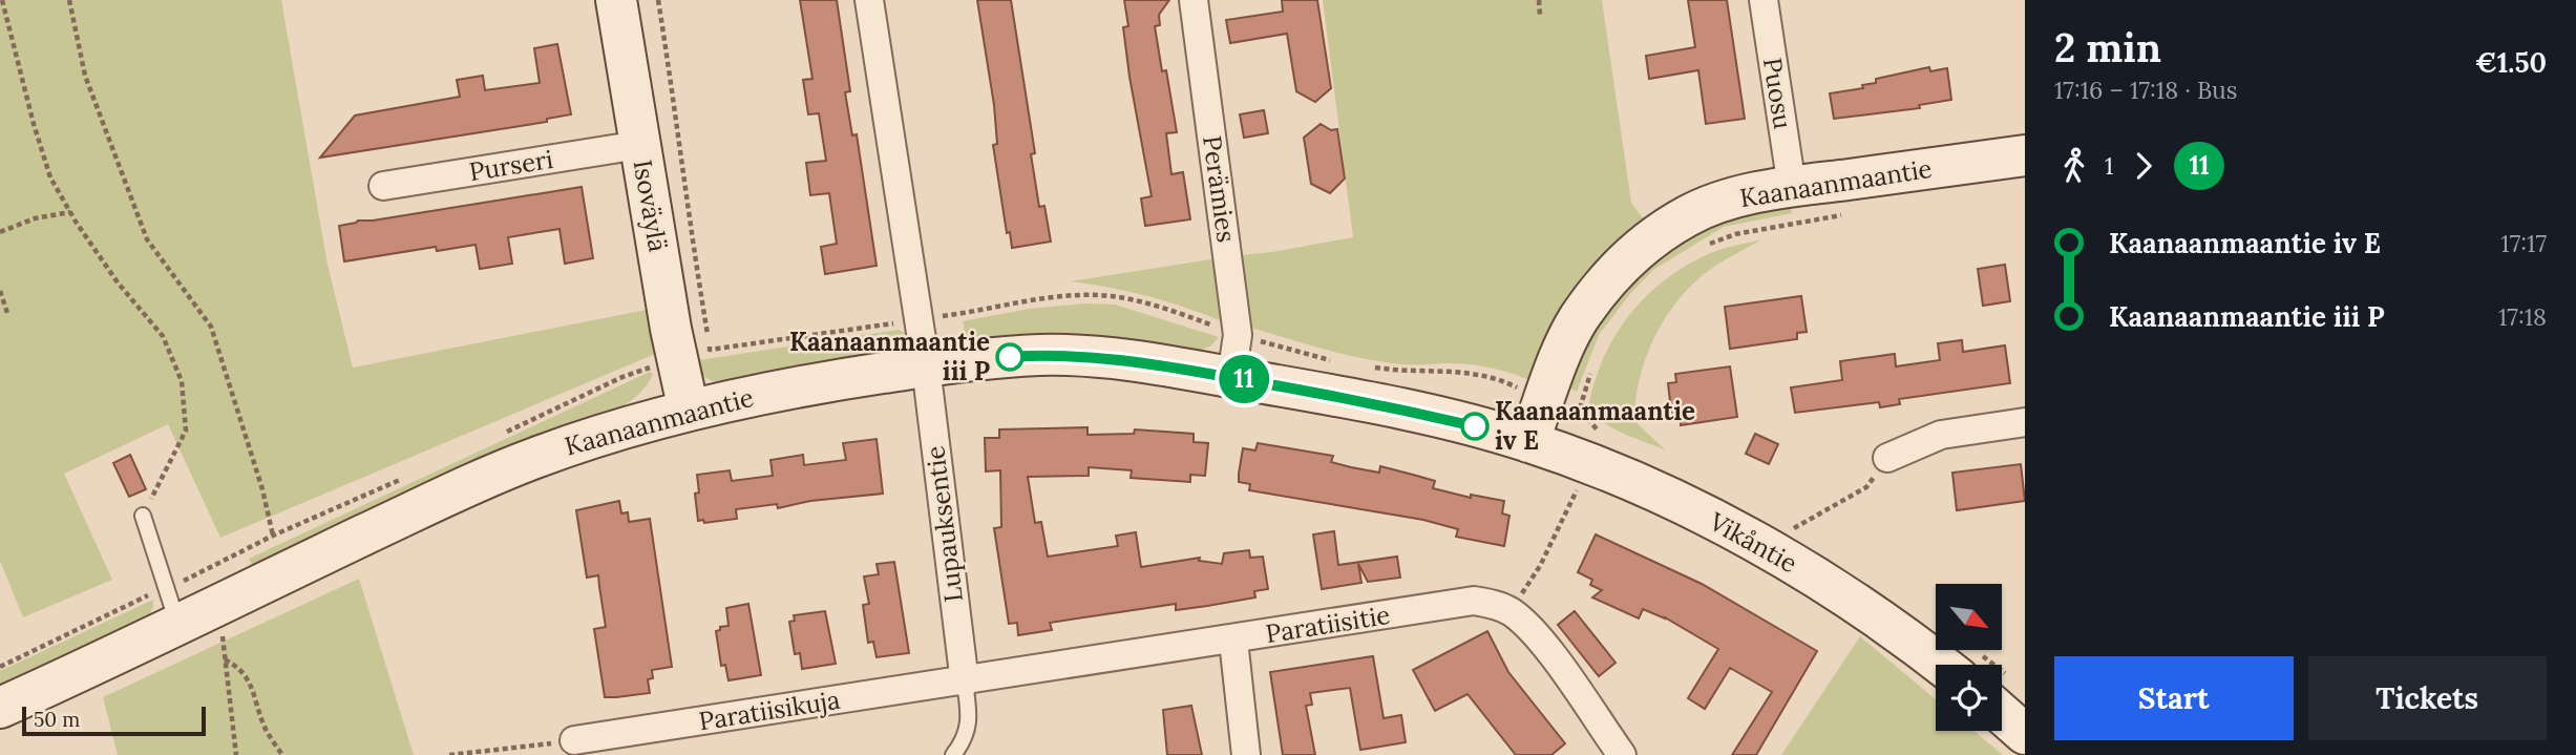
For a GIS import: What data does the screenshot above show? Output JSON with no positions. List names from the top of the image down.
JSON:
{
  "streets": {
    "street": [
      "Puosu",
      "Purseri",
      "Kaanaanmaantie",
      "Perämies",
      "Isoväylä",
      "Lupauksentie",
      "Vikåntie",
      "Paratiisitie",
      "Paratiisikuja"
    ]
  },
  "crossings": [
    ["Puosu", "Kaanaanmaantie"],
    ["Purseri", "Isoväylä"],
    ["Kaanaanmaantie", "Perämies"],
    ["Kaanaanmaantie", "Isoväylä"],
    ["Kaanaanmaantie", "Lupauksentie"],
    ["Kaanaanmaantie", "Vikåntie"],
    ["Lupauksentie", "Paratiisitie"],
    ["Lupauksentie", "Paratiisikuja"],
    ["Paratiisitie", "Paratiisikuja"]
  ],
  "places": ["Kaanaanmaantie iii P", "Kaanaanmaantie iv E"],
  "lines": ["bus line 11"],
  "scale_bar": "50 m",
  "north": "bottom right",
  "page": {
    "on_map": "11",
    "heading": ["2 min", "17:16 – 17:18 · Bus", "€1.50"],
    "legs": ["1", "11"],
    "list": [
      {
        "name": "Kaanaanmaantie iv E",
        "value": "17:17"
      },
      {
        "name": "Kaanaanmaantie iii P",
        "value": "17:18"
      }
    ],
    "buttons": ["Start", "Tickets"],
    "scale": "50 m"
  }
}
